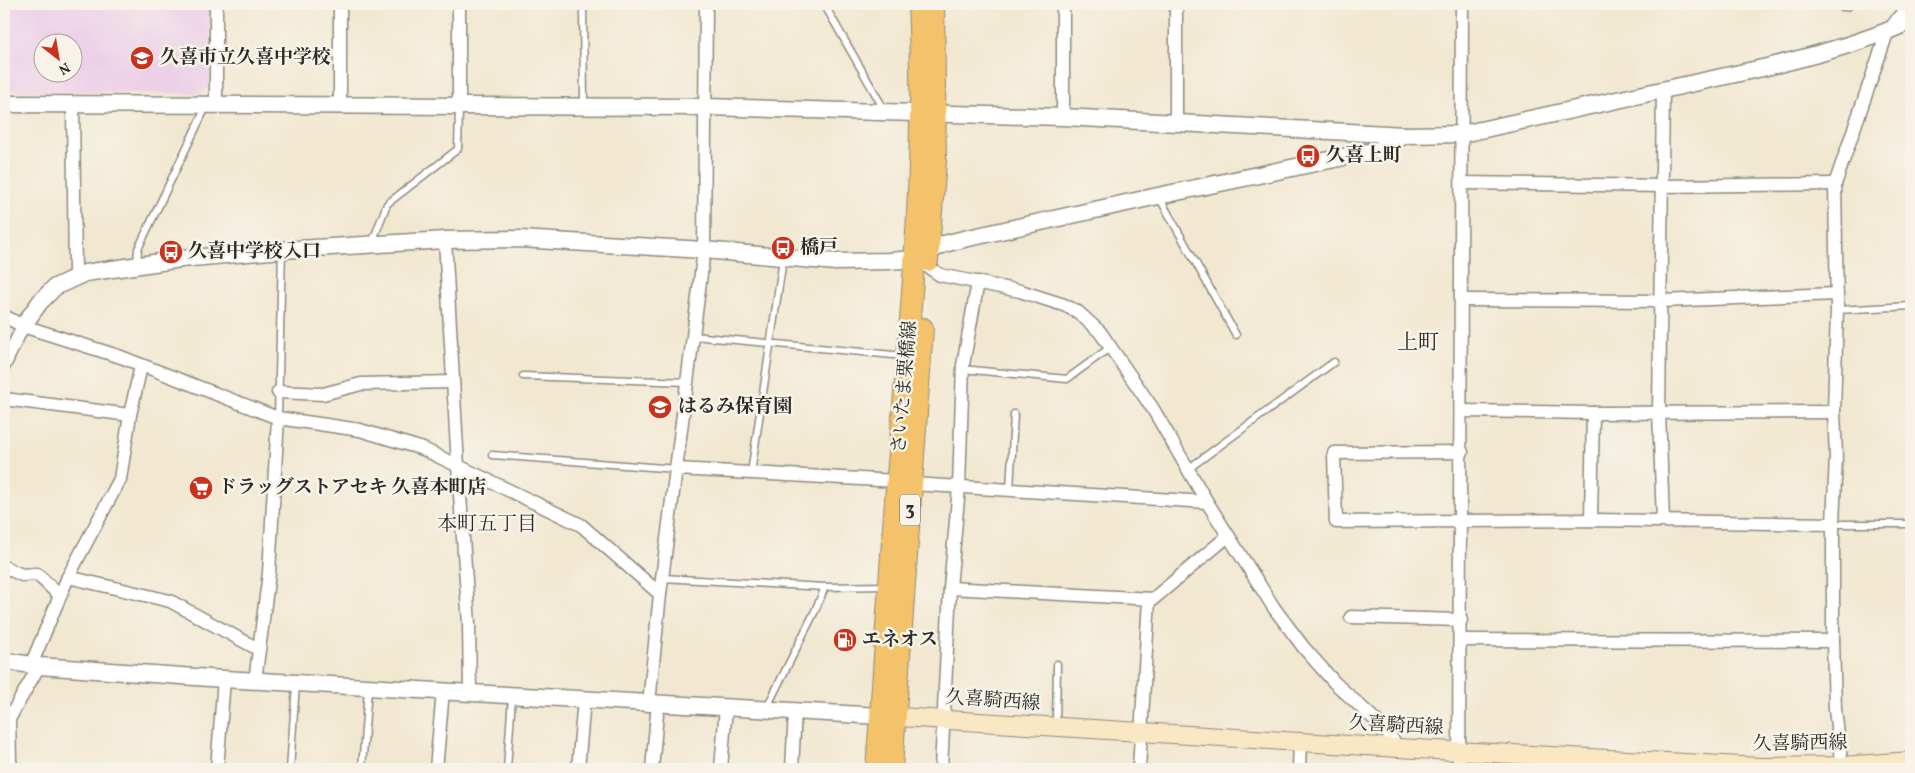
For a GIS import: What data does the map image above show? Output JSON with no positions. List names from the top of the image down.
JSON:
{
  "streets": {
    "main road": ["さいたま栗橋線", "3", "久喜騎西線"]
  },
  "crossings": [
    ["さいたま栗橋線", "久喜騎西線"]
  ],
  "districts": ["上町", "本町五丁目"],
  "places": {
    "school or university": ["久喜市立久喜中学校", "はるみ保育園"],
    "bus stop": ["久喜上町", "橋戸", "久喜中学校入口"],
    "supermarket": ["ドラッグストアセキ 久喜本町店"],
    "fuel station": ["エネオス"]
  },
  "north": "bottom right"
}
